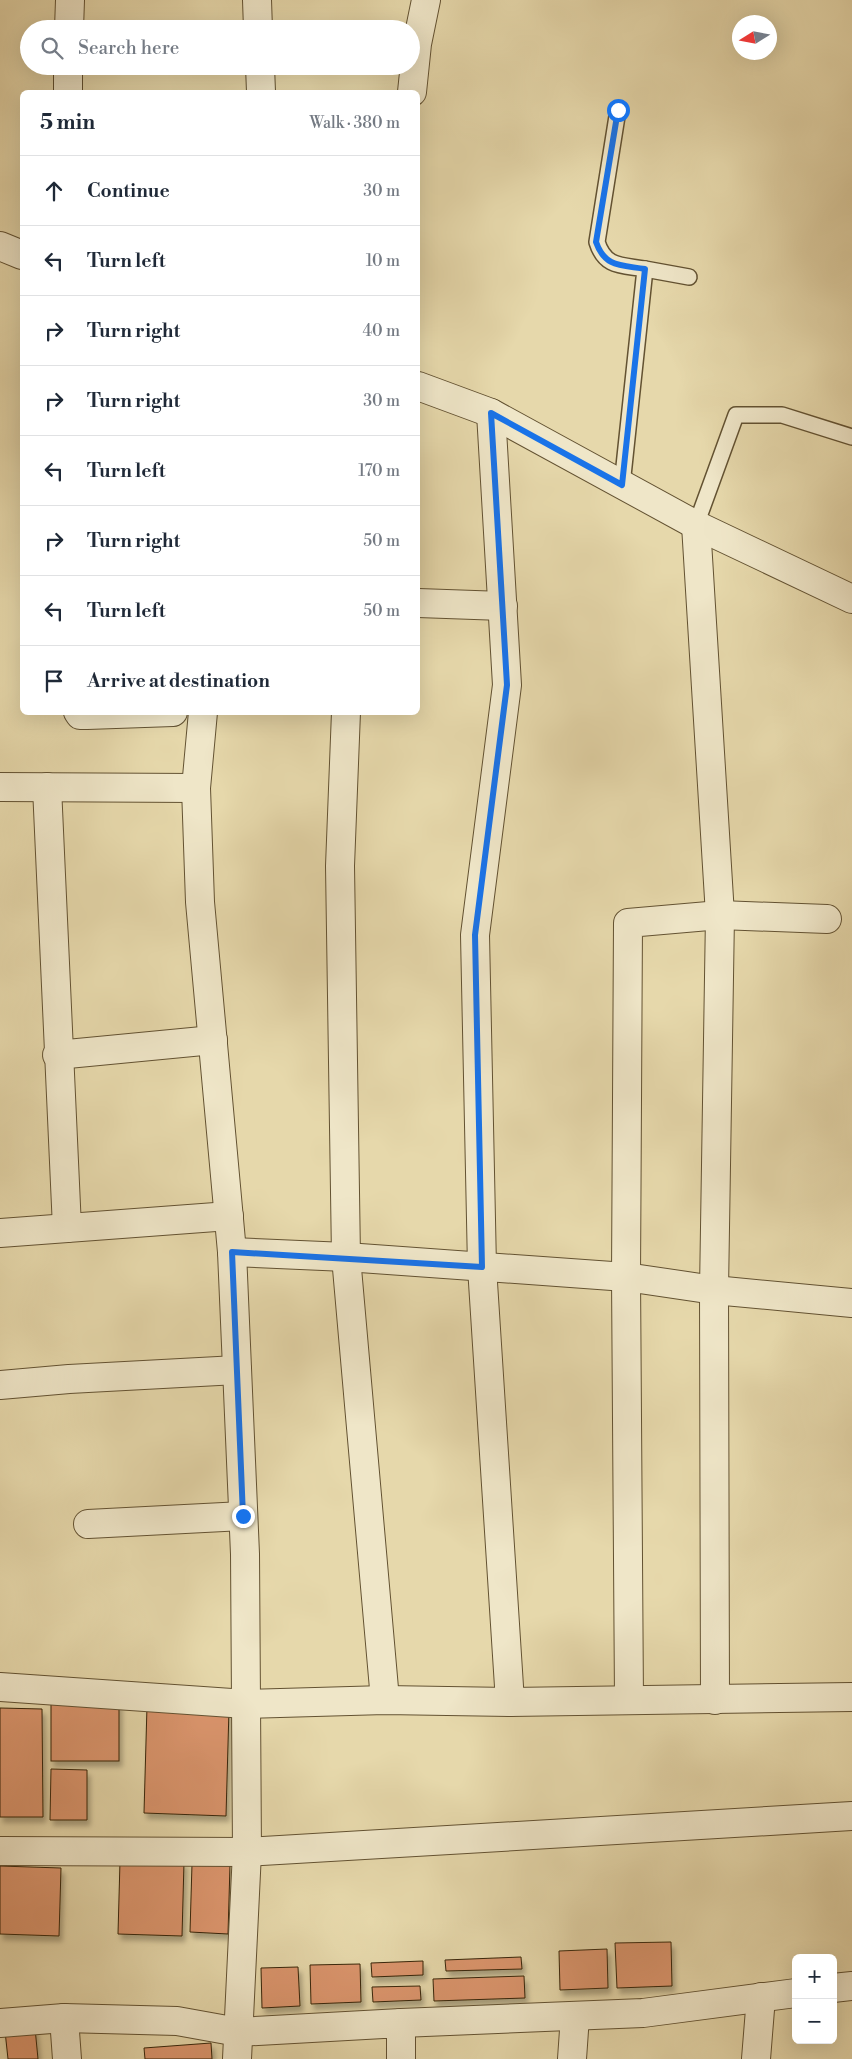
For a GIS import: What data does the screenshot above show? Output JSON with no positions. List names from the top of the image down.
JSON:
{
  "north": "left",
  "page": {
    "search": "Search here",
    "heading": ["5 min", "Walk · 380 m"],
    "list": [
      ["Continue", "30 m"],
      ["Turn left", "10 m"],
      ["Turn right", "40 m"],
      ["Turn right", "30 m"],
      ["Turn left", "170 m"],
      ["Turn right", "50 m"],
      ["Turn left", "50 m"],
      "Arrive at destination"
    ],
    "map_buttons": ["+", "−"]
  }
}
